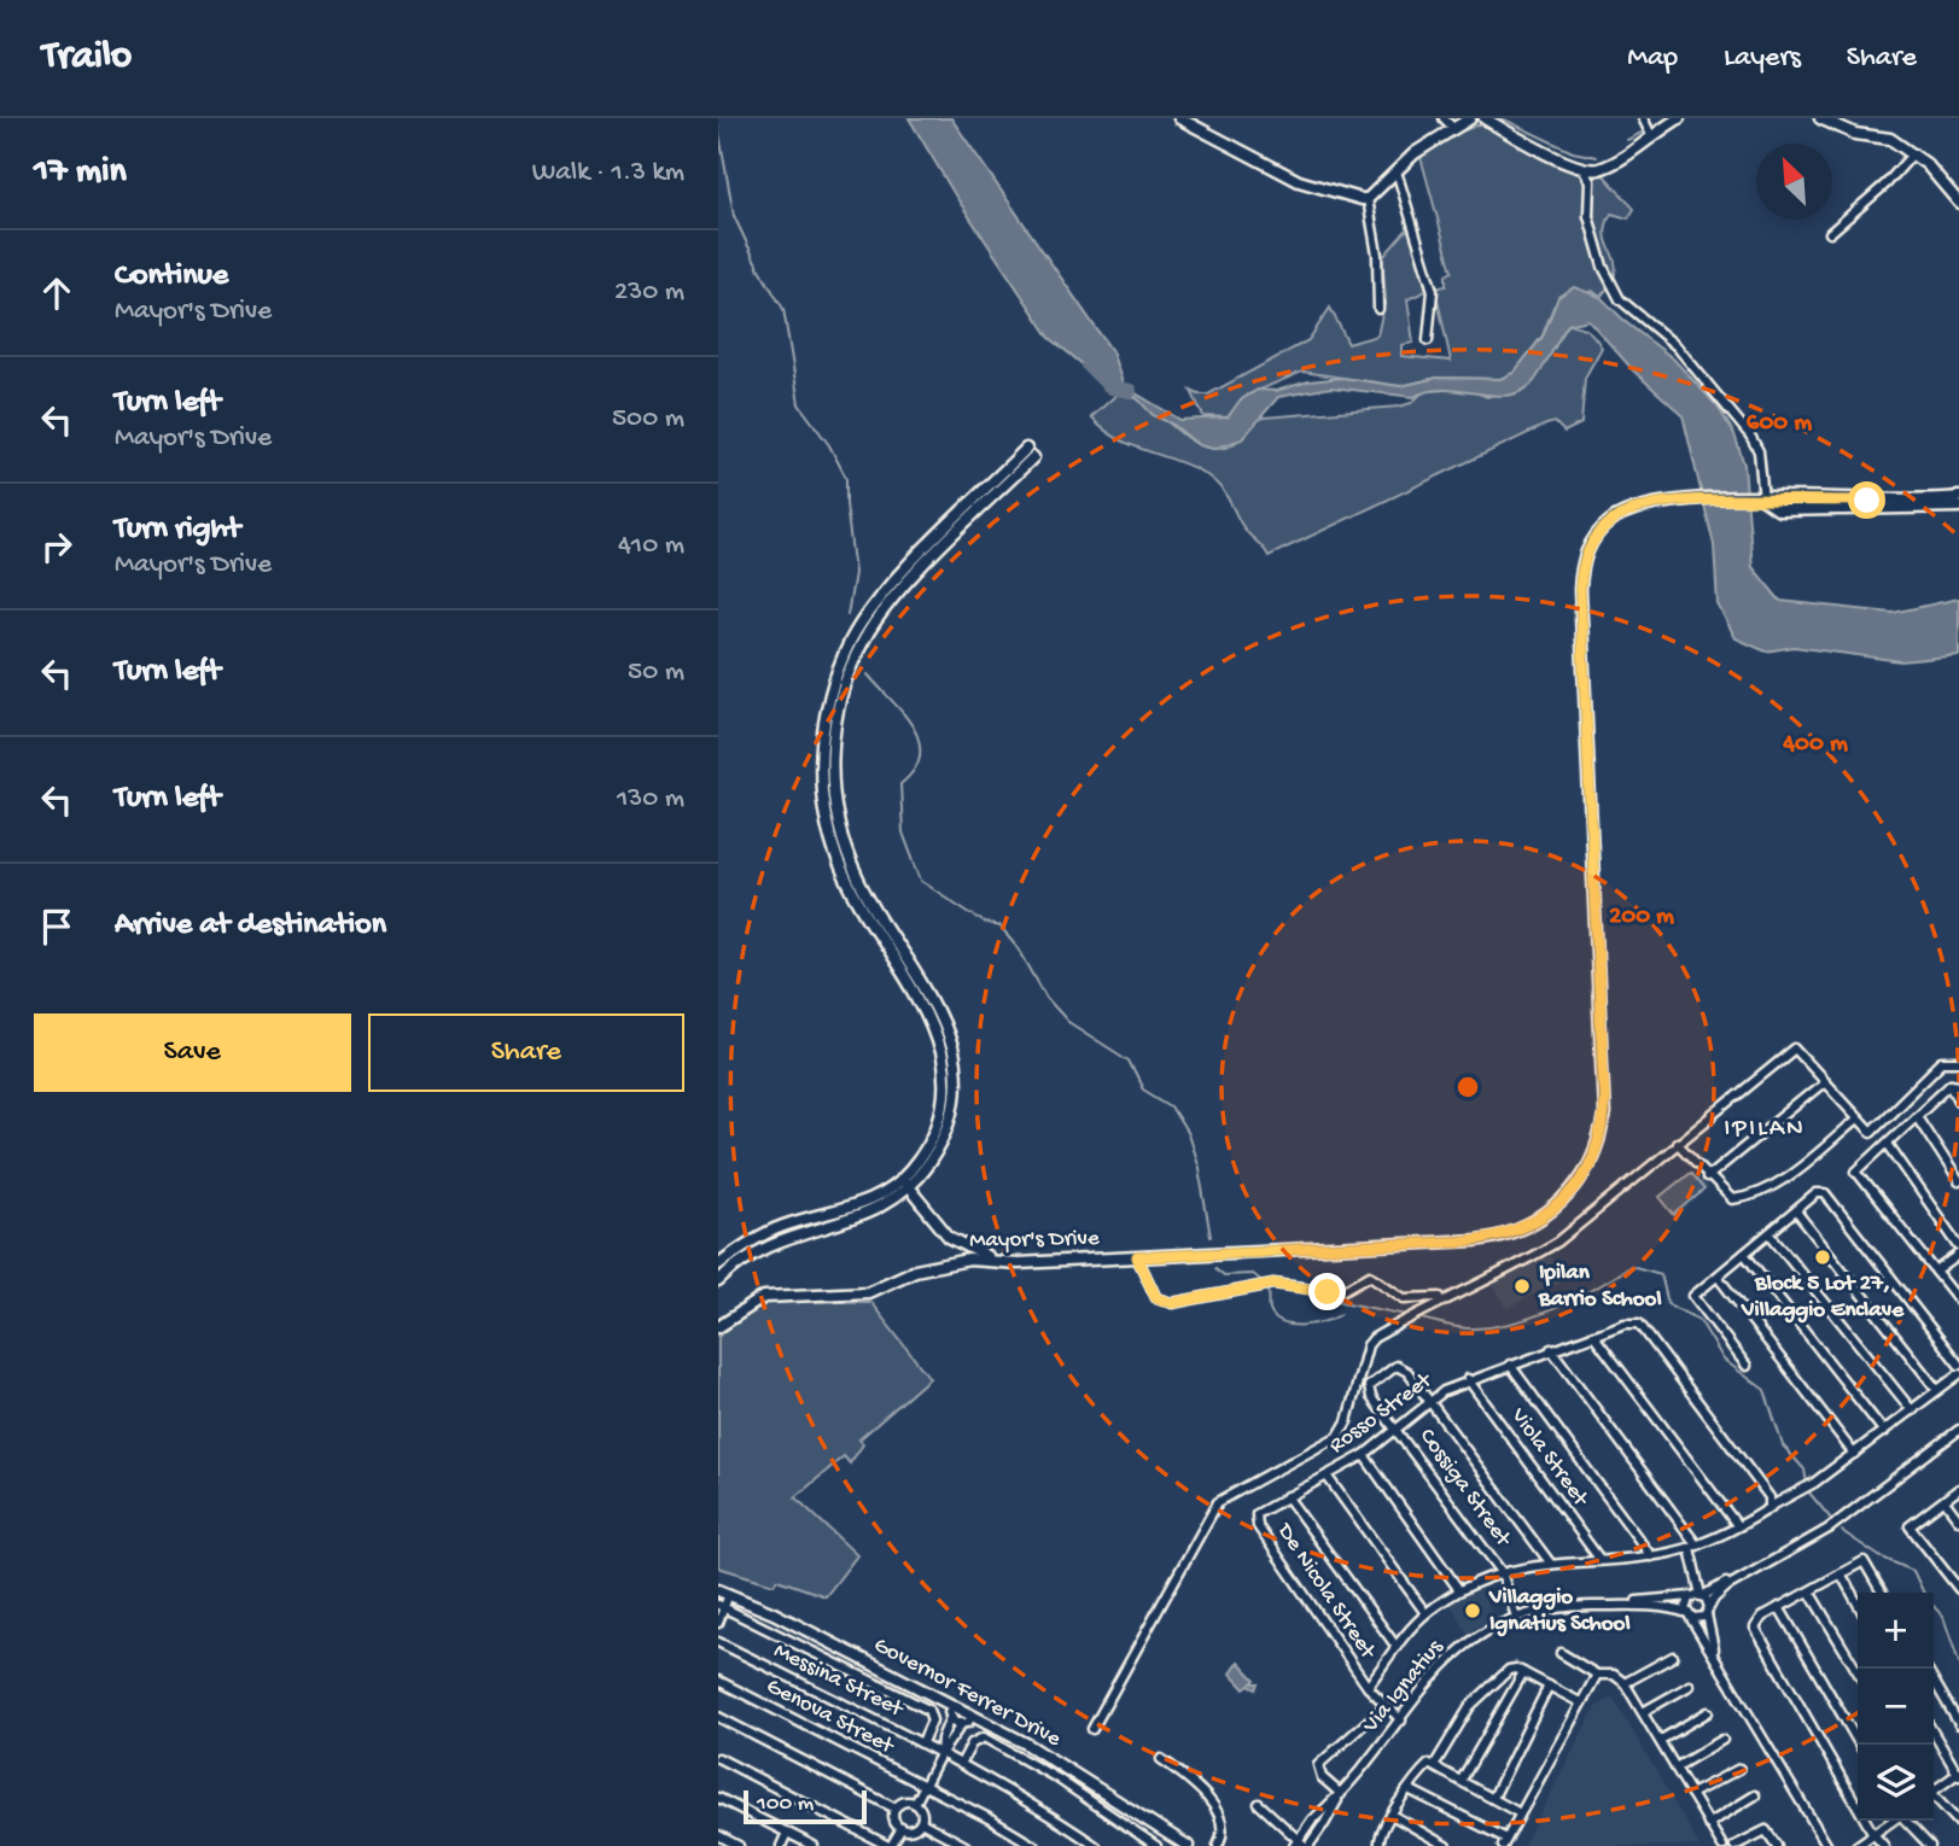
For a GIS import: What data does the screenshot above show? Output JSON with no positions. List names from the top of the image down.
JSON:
{
  "streets": {
    "street": [
      "Mayor's Drive",
      "Rosso Street",
      "Viola Street",
      "Cossiga Street",
      "De Nicola Street",
      "Messina Street",
      "Via Ignatius",
      "Governor Ferrer Drive",
      "Genova Street"
    ]
  },
  "crossings": [
    ["Rosso Street", "Viola Street"],
    ["Rosso Street", "Cossiga Street"],
    ["Rosso Street", "De Nicola Street"],
    ["Cossiga Street", "Via Ignatius"],
    ["De Nicola Street", "Via Ignatius"]
  ],
  "districts": ["IPILAN"],
  "places": ["Block 5 Lot 27, Villaggio Enclave", "Ipilan Barrio School", "Villaggio Ignatius School"],
  "scale_bar": "100 m",
  "north": "top left",
  "page": {
    "header": "Trailo",
    "nav": ["Map", "Layers", "Share"],
    "heading": ["17 min", "Walk · 1.3 km"],
    "list": [
      ["Continue", "Mayor's Drive", "230 m"],
      ["Turn left", "Mayor's Drive", "500 m"],
      ["Turn right", "Mayor's Drive", "410 m"],
      ["Turn left", "50 m"],
      ["Turn left", "130 m"],
      "Arrive at destination"
    ],
    "buttons": ["Save", "Share"],
    "map_buttons": ["+", "−"],
    "scale": "100 m"
  },
  "rings": ["600 m", "400 m", "200 m"]
}
